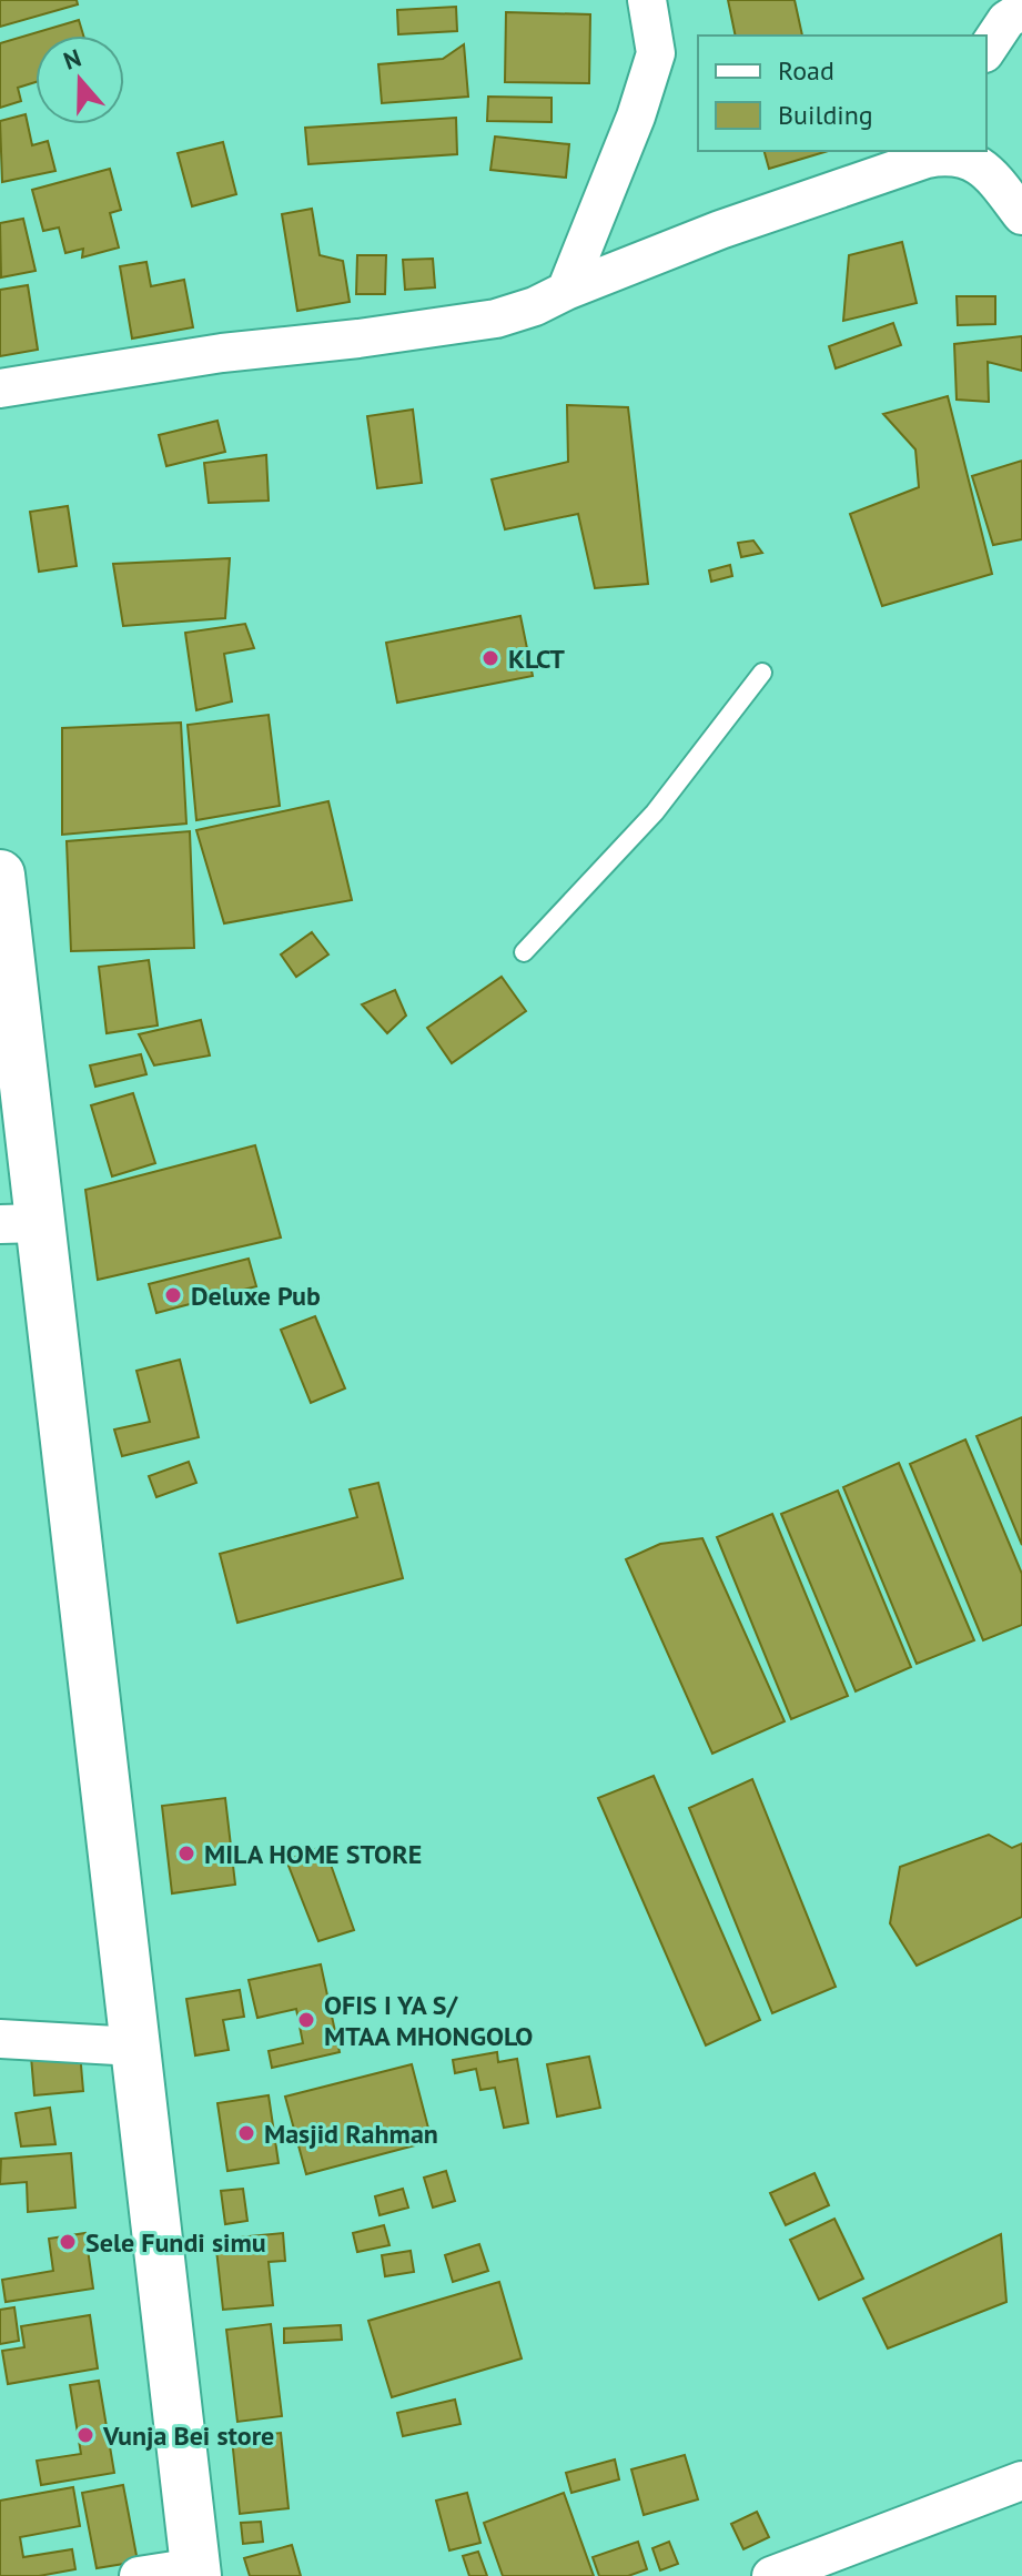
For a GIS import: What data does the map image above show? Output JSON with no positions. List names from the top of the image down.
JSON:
{
  "places": [
    "KLCT",
    "Deluxe Pub",
    "MILA HOME STORE",
    "OFIS I YA S/ MTAA MHONGOLO",
    "Masjid Rahman",
    "Sele Fundi simu",
    "Vunja Bei store"
  ],
  "legend": ["Road", "Building"],
  "north": "top"
}
